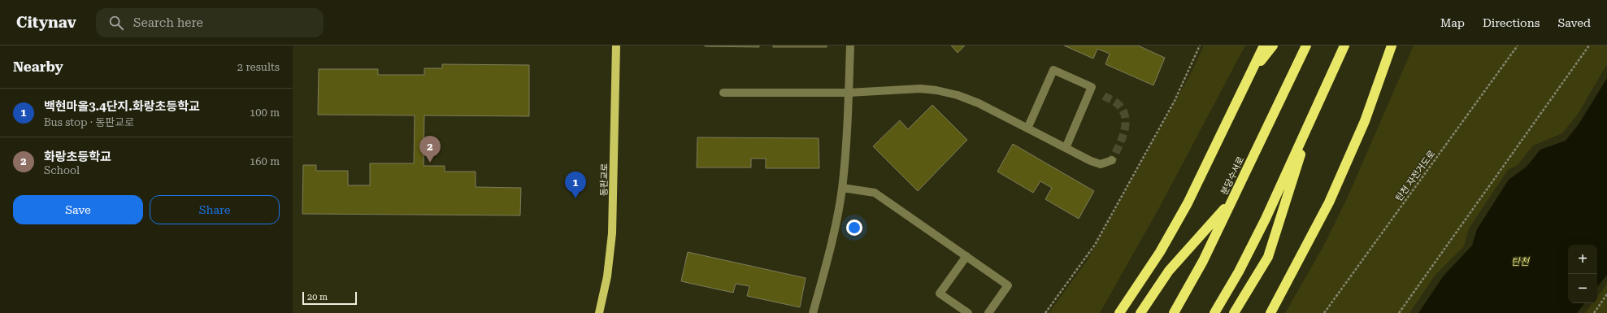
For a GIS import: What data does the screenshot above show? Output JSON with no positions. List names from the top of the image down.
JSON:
{
  "streets": {
    "highway": ["분당수서로"],
    "main road": ["동판교로"],
    "path": ["탄천 자전거도로"]
  },
  "water": ["탄천"],
  "scale_bar": "20 m",
  "page": {
    "header": "Citynav",
    "search": "Search here",
    "nav": ["Map", "Directions", "Saved"],
    "heading": ["Nearby", "2 results"],
    "list": [
      {
        "mark": "1",
        "name": "백현마을3.4단지.화랑초등학교",
        "note": "Bus stop · 동판교로",
        "value": "100 m"
      },
      {
        "mark": "2",
        "name": "화랑초등학교",
        "note": "School",
        "value": "160 m"
      }
    ],
    "pins": ["2", "1"],
    "buttons": ["Save", "Share"],
    "map_buttons": ["+", "−"],
    "scale": "20 m"
  }
}
